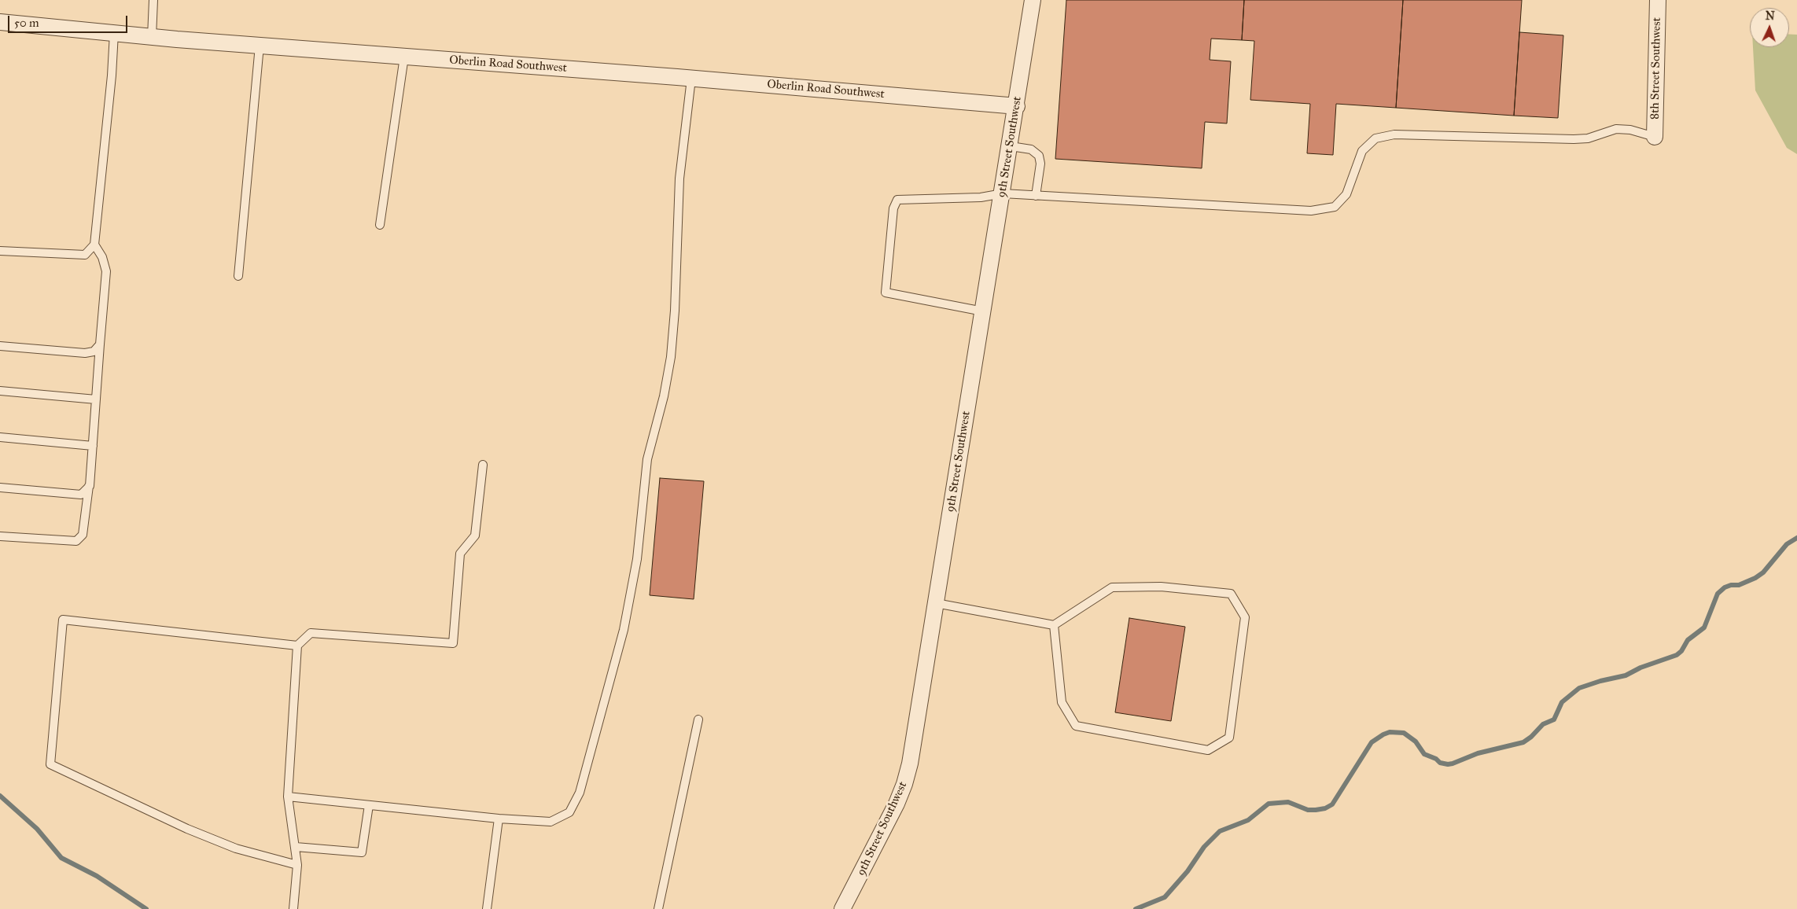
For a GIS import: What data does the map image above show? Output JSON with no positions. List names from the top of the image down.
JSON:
{
  "streets": {
    "street": ["Oberlin Road Southwest", "8th Street Southwest", "9th Street Southwest"]
  },
  "crossings": [
    ["Oberlin Road Southwest", "9th Street Southwest"]
  ],
  "scale_bar": "50 m",
  "north": "top"
}
